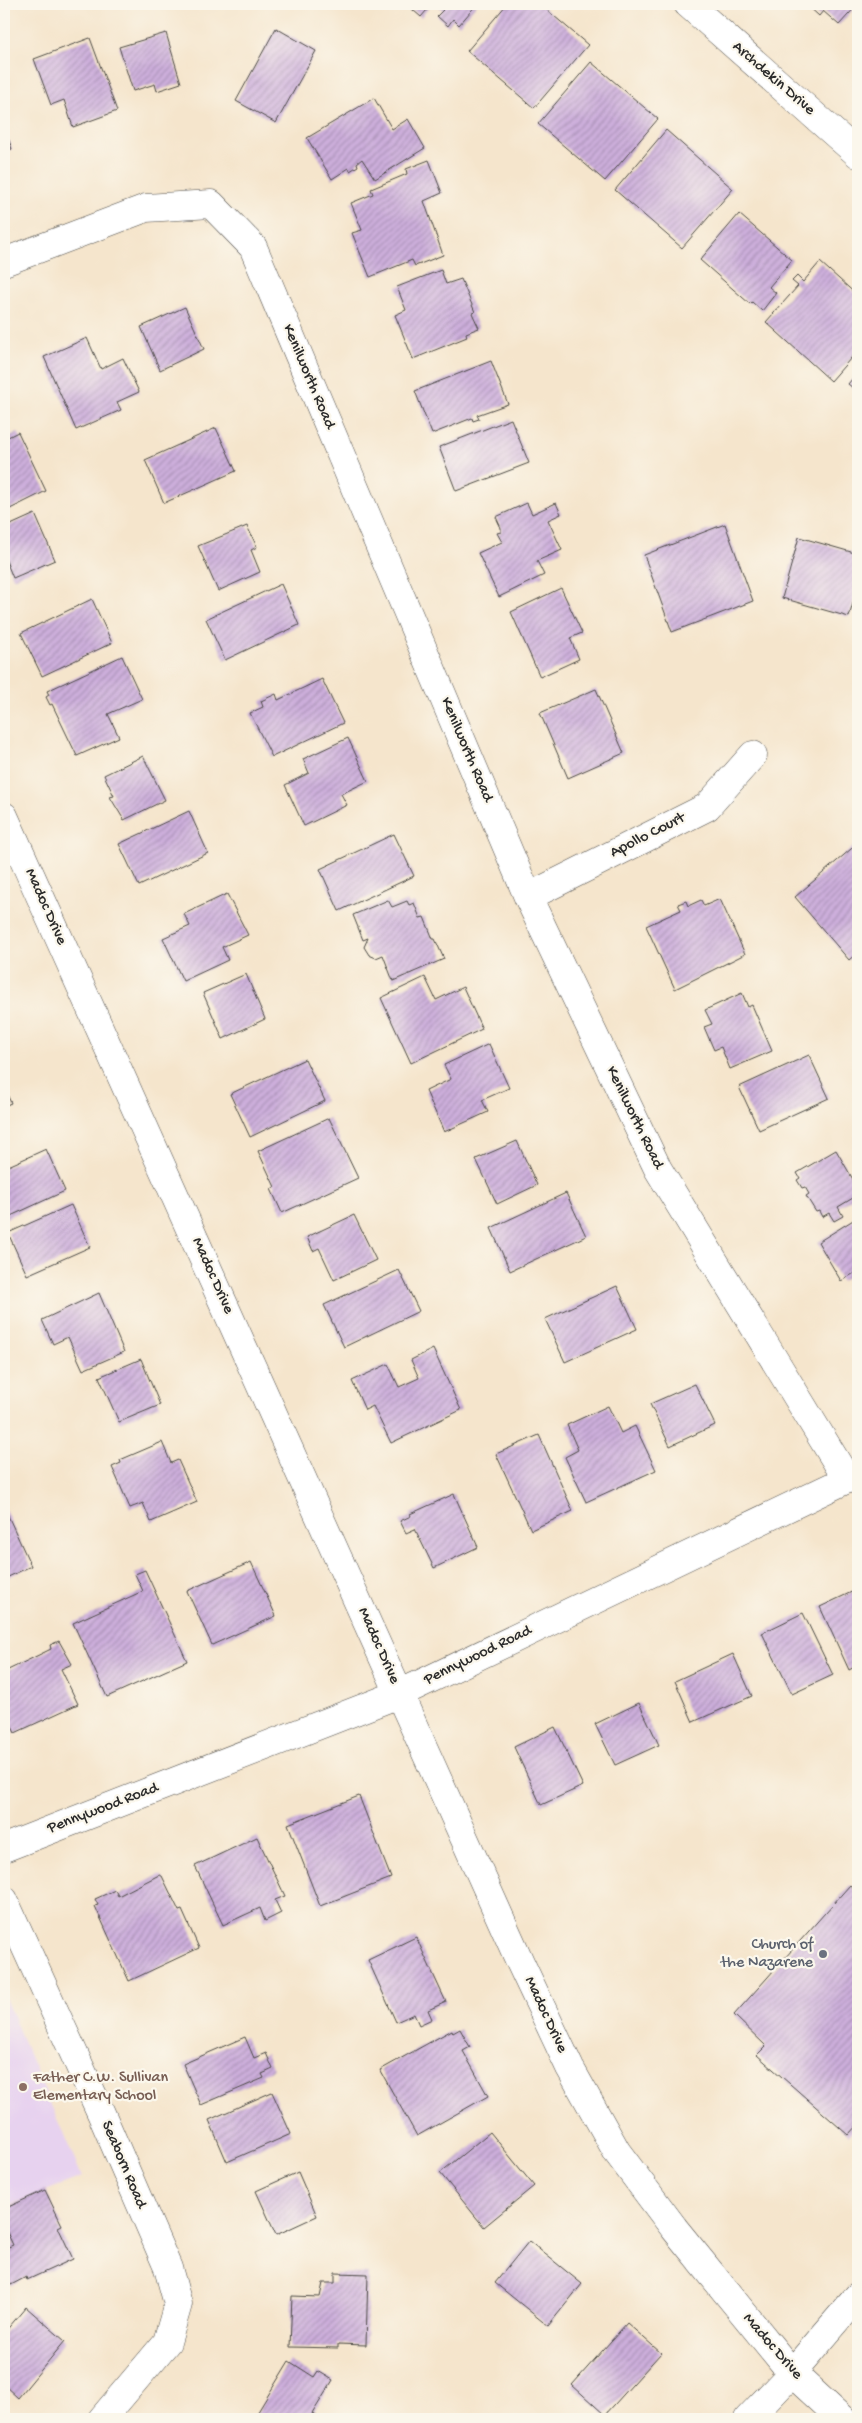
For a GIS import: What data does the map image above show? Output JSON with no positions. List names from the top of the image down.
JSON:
{
  "streets": {
    "street": [
      "Archdekin Drive",
      "Kenilworth Road",
      "Apollo Court",
      "Madoc Drive",
      "Pennywood Road",
      "Seaborn Road"
    ]
  },
  "crossings": [
    ["Kenilworth Road", "Apollo Court"],
    ["Kenilworth Road", "Pennywood Road"],
    ["Madoc Drive", "Pennywood Road"]
  ],
  "places": ["Church of the Nazarene", "Father C.W. Sullivan Elementary School"]
}
